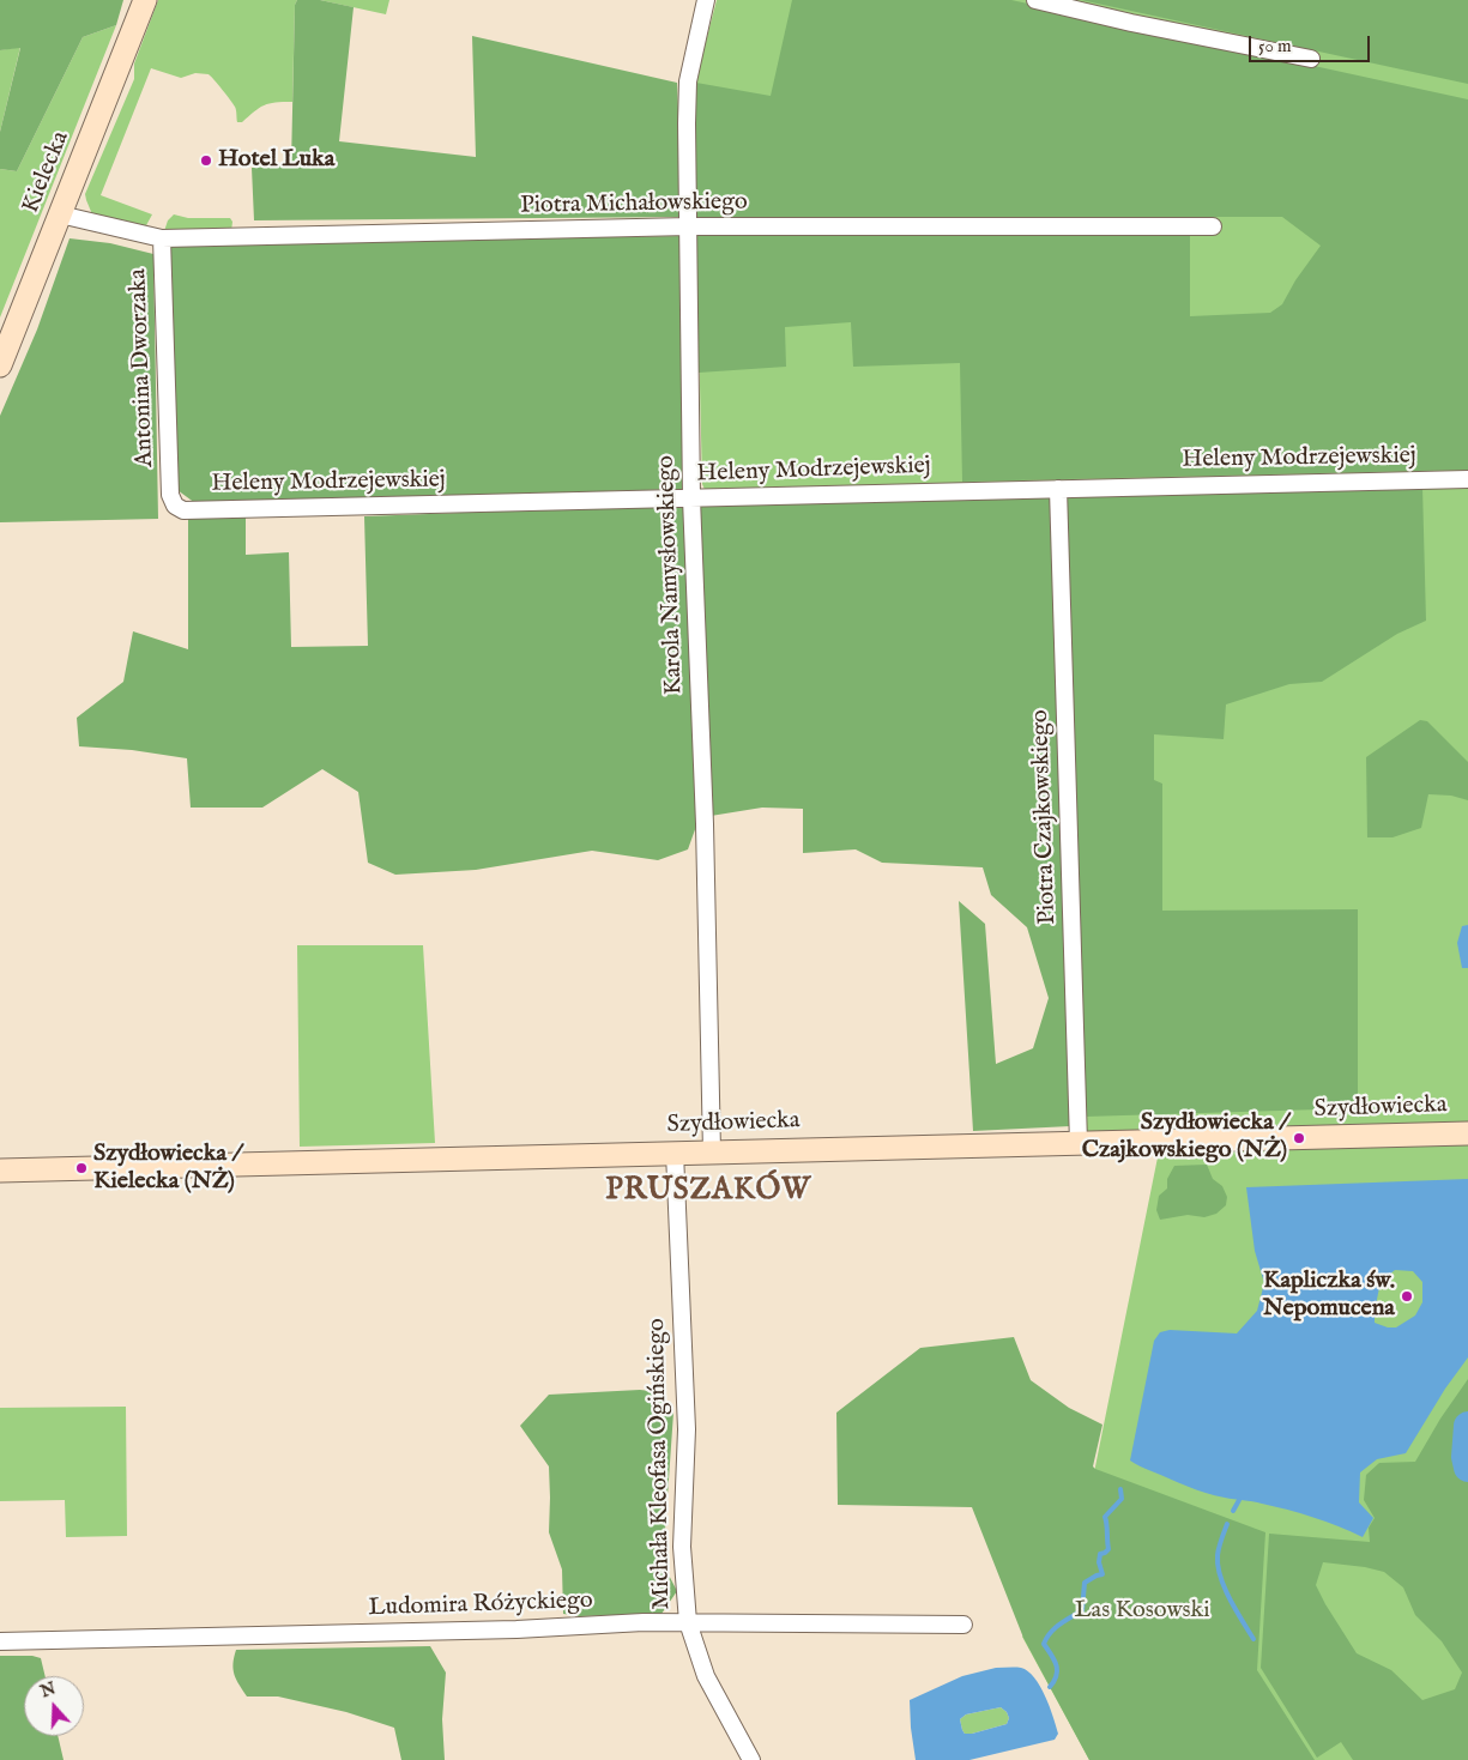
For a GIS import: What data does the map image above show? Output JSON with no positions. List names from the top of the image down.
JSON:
{
  "streets": {
    "street": [
      "Kielecka",
      "Piotra Michałowskiego",
      "Antonina Dworzaka",
      "Heleny Modrzejewskiej",
      "Karola Namysłowskiego",
      "Piotra Czajkowskiego",
      "Szydłowiecka",
      "Michała Kleofasa Ogińskiego",
      "Ludomira Różyckiego"
    ]
  },
  "crossings": [
    ["Kielecka", "Piotra Michałowskiego"],
    ["Piotra Michałowskiego", "Antonina Dworzaka"],
    ["Piotra Michałowskiego", "Karola Namysłowskiego"],
    ["Antonina Dworzaka", "Heleny Modrzejewskiej"],
    ["Heleny Modrzejewskiej", "Karola Namysłowskiego"],
    ["Heleny Modrzejewskiej", "Piotra Czajkowskiego"],
    ["Karola Namysłowskiego", "Szydłowiecka"],
    ["Piotra Czajkowskiego", "Szydłowiecka"],
    ["Szydłowiecka", "Michała Kleofasa Ogińskiego"],
    ["Michała Kleofasa Ogińskiego", "Ludomira Różyckiego"]
  ],
  "districts": ["PRUSZAKÓW"],
  "parks": ["Las Kosowski"],
  "places": [
    "Hotel Luka",
    "Szydłowiecka / Czajkowskiego (NŻ)",
    "Szydłowiecka / Kielecka (NŻ)",
    "Kapliczka św. Nepomucena"
  ],
  "scale_bar": "50 m",
  "north": "top"
}
